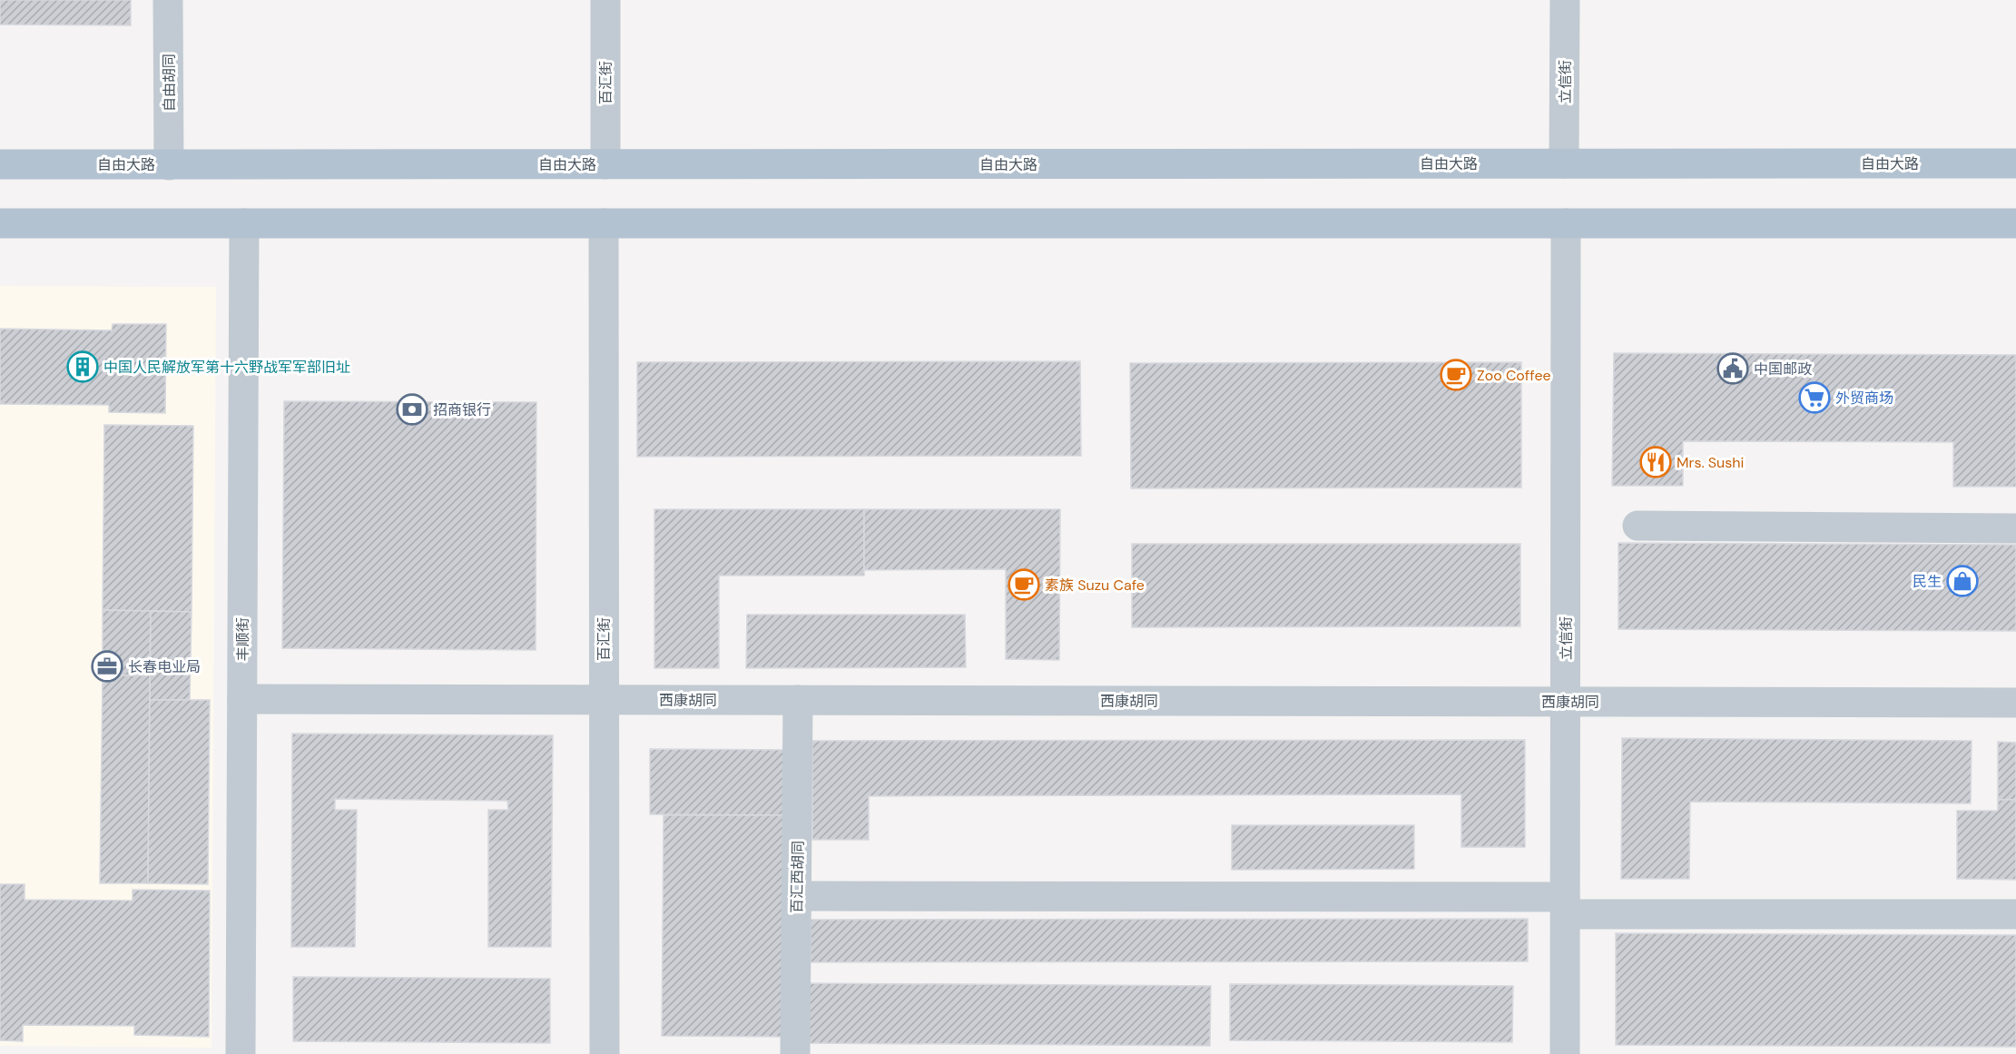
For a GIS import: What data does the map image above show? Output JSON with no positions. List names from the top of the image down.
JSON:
{
  "streets": {
    "main road": ["自由大路"],
    "street": [
      "立信街",
      "自由胡同",
      "百汇街",
      "丰顺街",
      "西康胡同",
      "百汇西胡同"
    ]
  },
  "crossings": [
    ["立信街", "自由大路"],
    ["立信街", "西康胡同"],
    ["自由胡同", "自由大路"],
    ["百汇街", "自由大路"],
    ["百汇街", "西康胡同"],
    ["丰顺街", "西康胡同"],
    ["西康胡同", "百汇西胡同"]
  ],
  "places": {
    "building": ["中国人民解放军第十六野战军军部旧址"],
    "public building": ["中国邮政"],
    "cafe": ["Zoo Coffee", "素族 Suzu Cafe"],
    "supermarket": ["外贸商场"],
    "bank": ["招商银行"],
    "restaurant": ["Mrs. Sushi"],
    "shop": ["民生"],
    "office": ["长春电业局"]
  }
}
